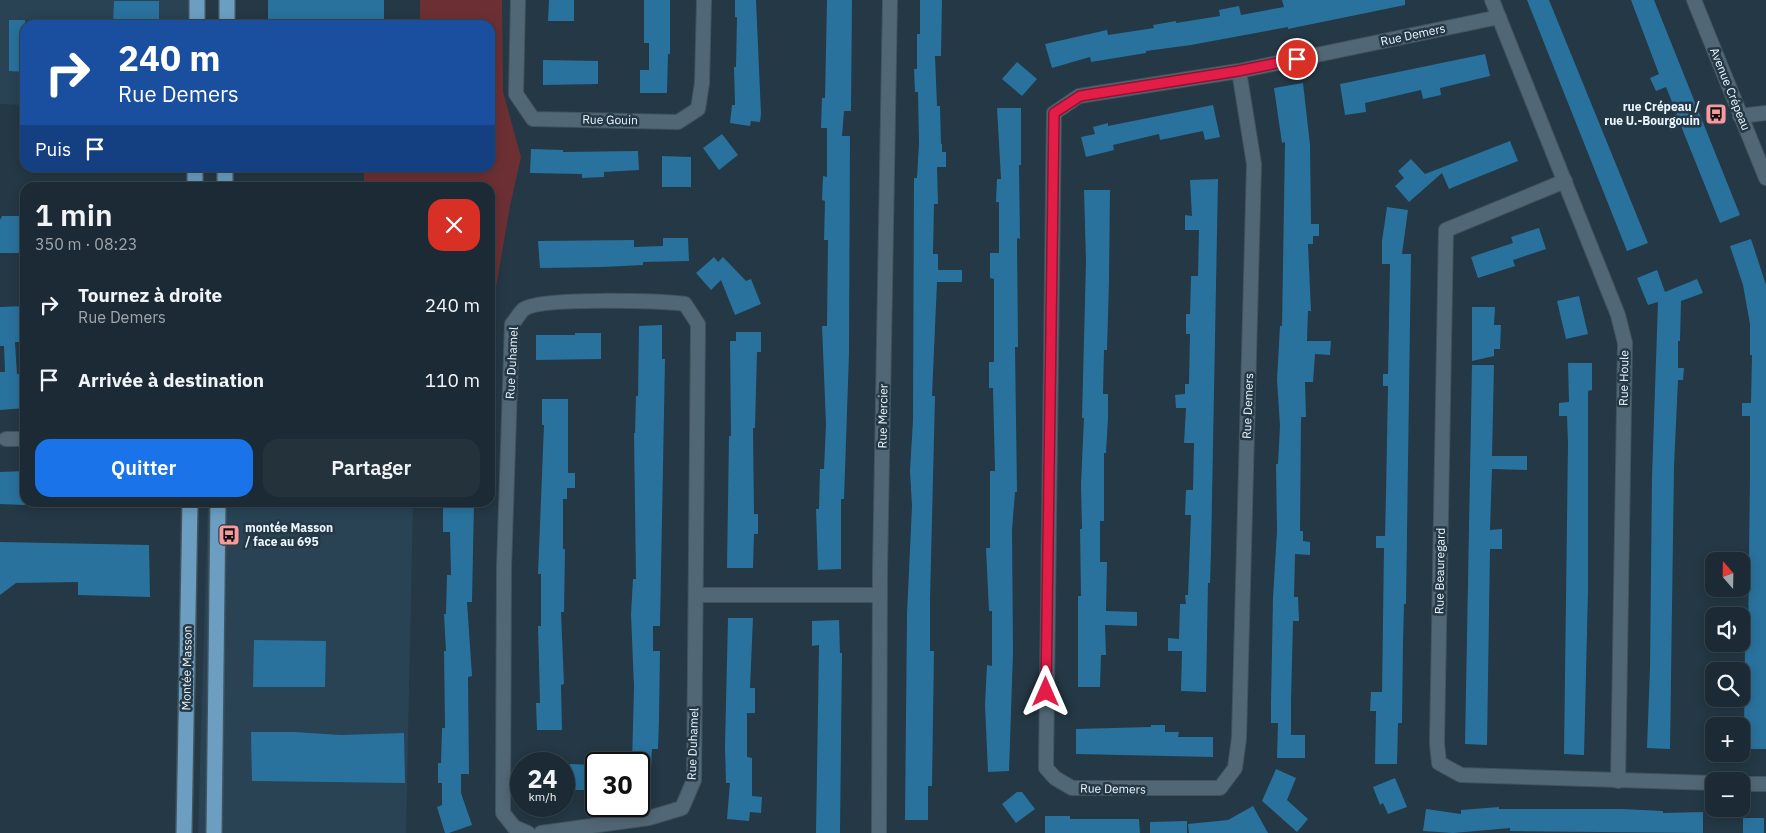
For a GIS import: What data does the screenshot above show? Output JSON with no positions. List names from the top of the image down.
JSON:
{
  "streets": {
    "main road": ["Montée Masson"],
    "street": [
      "Rue Demers",
      "Avenue Crépeau",
      "Rue Gouin",
      "Rue Duhamel",
      "Rue Houle",
      "Rue Mercier",
      "Rue Beauregard"
    ]
  },
  "crossings": [
    ["Rue Demers", "Rue Houle"],
    ["Rue Houle", "Rue Beauregard"]
  ],
  "places": {
    "bus stop": ["rue Crépeau / rue U.-Bourgouin", "montée Masson / face au 695"]
  },
  "north": "top",
  "page": {
    "turn": ["240 m", "Rue Demers"],
    "then": "Puis",
    "heading": ["1 min", "350 m · 08:23"],
    "list": [
      {
        "name": "Tournez à droite",
        "note": "Rue Demers",
        "value": "240 m"
      },
      {
        "name": "Arrivée à destination",
        "value": "110 m"
      }
    ],
    "buttons": ["Quitter", "Partager"],
    "map_buttons": ["+", "−"],
    "speed": "24 km/h",
    "limit": "30"
  }
}
